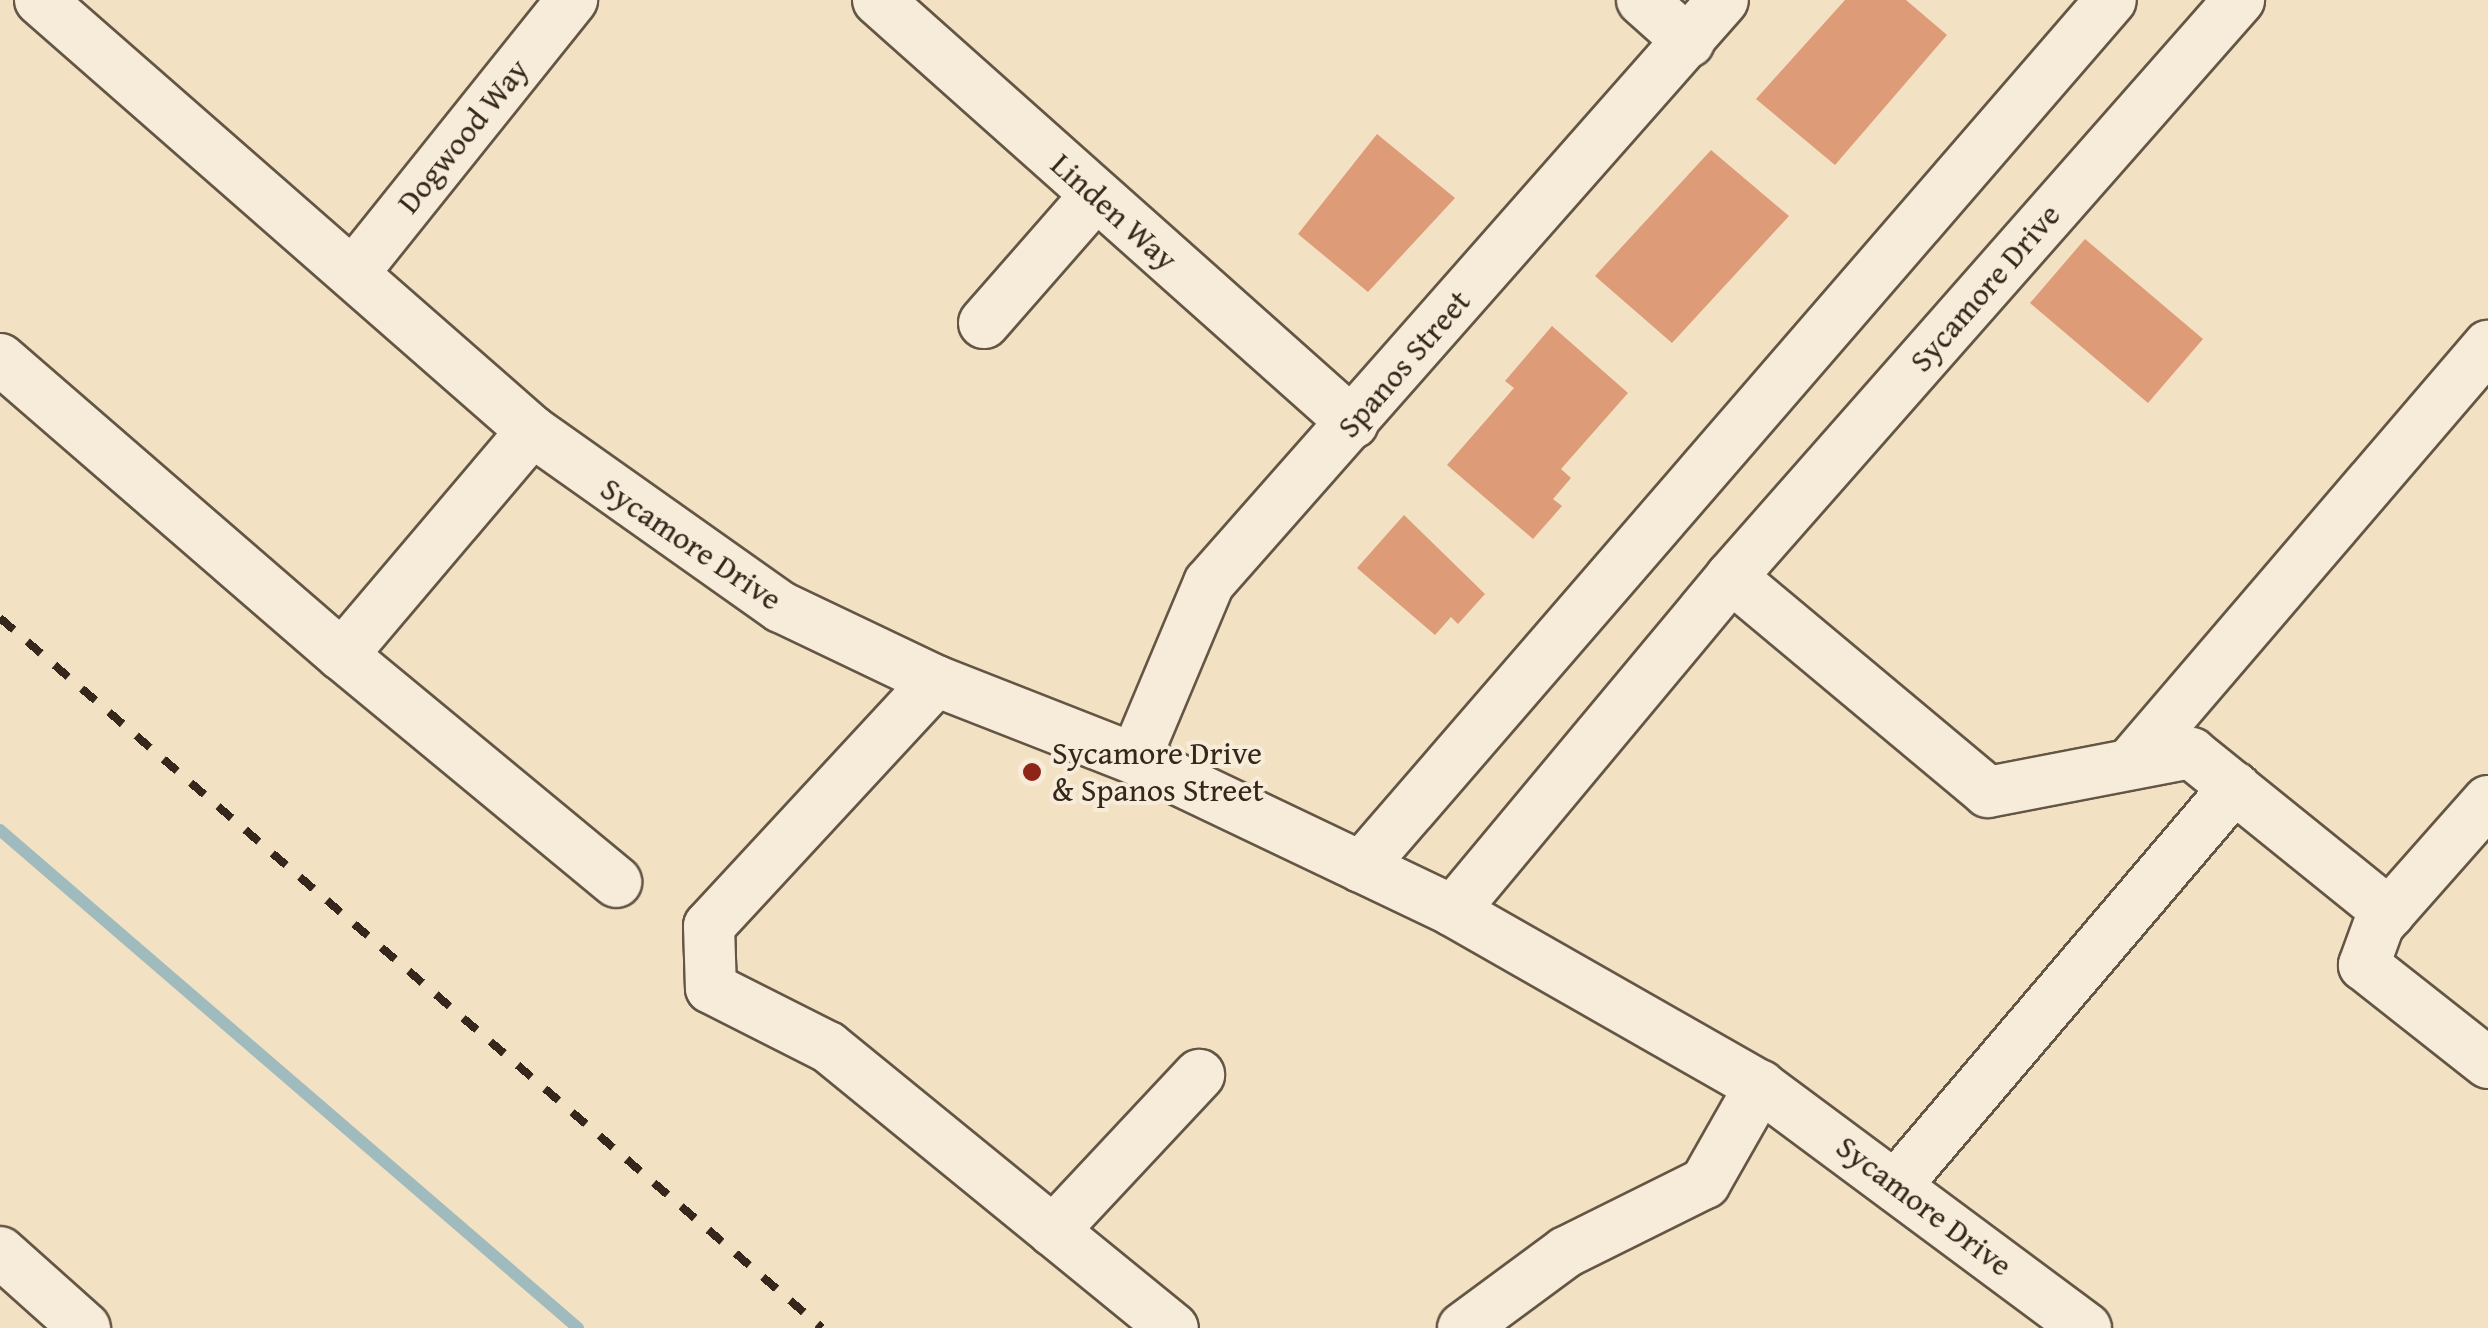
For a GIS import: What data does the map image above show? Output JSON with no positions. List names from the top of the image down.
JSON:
{
  "streets": {
    "street": [
      "Dogwood Way",
      "Linden Way",
      "Sycamore Drive",
      "Spanos Street"
    ]
  },
  "crossings": [
    ["Dogwood Way", "Sycamore Drive"],
    ["Linden Way", "Spanos Street"],
    ["Sycamore Drive", "Spanos Street"]
  ],
  "places": ["Sycamore Drive & Spanos Street"]
}
